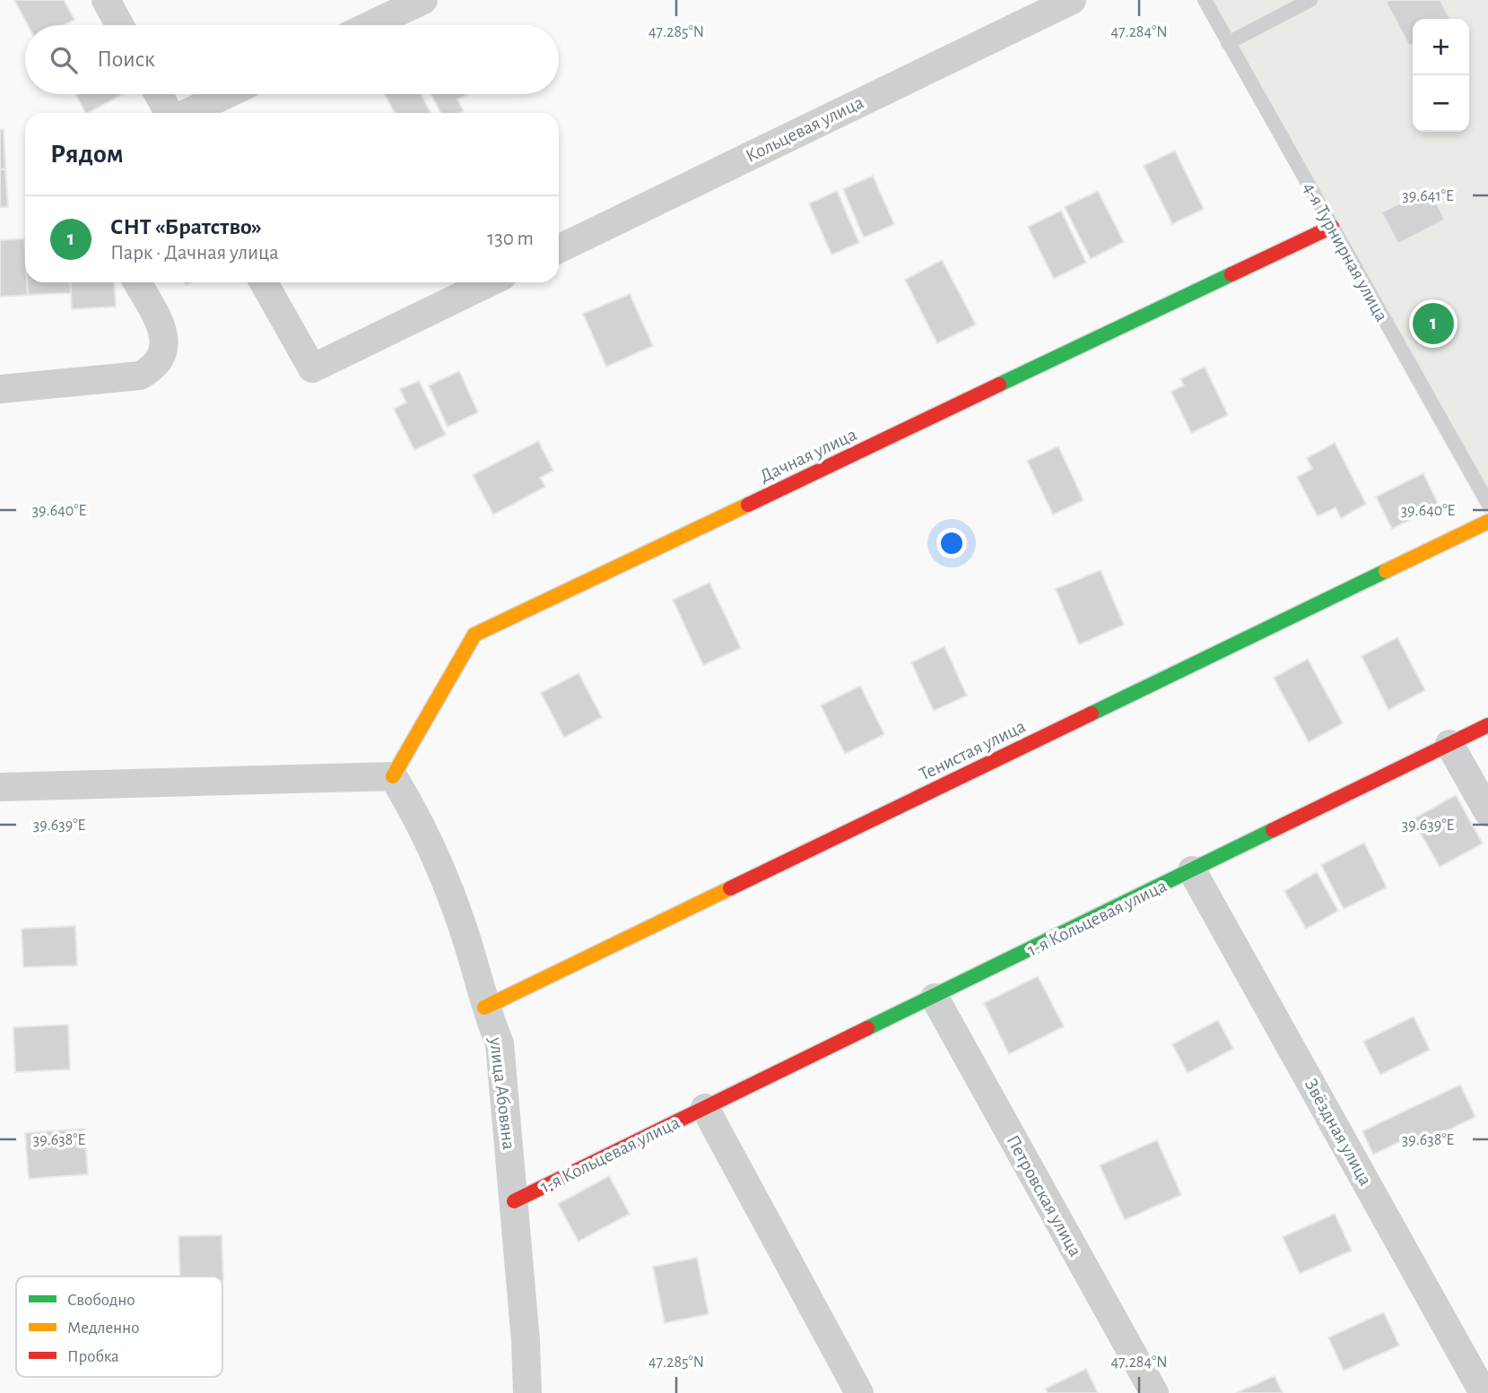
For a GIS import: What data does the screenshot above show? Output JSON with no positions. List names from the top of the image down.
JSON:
{
  "streets": {
    "street": [
      "Кольцевая улица",
      "Дачная улица",
      "Тенистая улица",
      "1-я Кольцевая улица",
      "улица Абовяна",
      "Звёздная улица",
      "Петровская улица"
    ],
    "lane": ["4-я Турнирная улица"]
  },
  "crossings": [
    ["4-я Турнирная улица", "Дачная улица"],
    ["Дачная улица", "улица Абовяна"],
    ["Тенистая улица", "улица Абовяна"],
    ["1-я Кольцевая улица", "улица Абовяна"],
    ["1-я Кольцевая улица", "Звёздная улица"],
    ["1-я Кольцевая улица", "Петровская улица"]
  ],
  "legend": ["Свободно", "Медленно", "Пробка"],
  "page": {
    "map_buttons": ["+", "−"],
    "search": "Поиск",
    "heading": "Рядом",
    "list": [
      {
        "mark": "1",
        "name": "СНТ «Братство»",
        "note": "Парк · Дачная улица",
        "value": "130 m"
      }
    ],
    "pins": "1"
  },
  "coordinates": [
    "47.285°N",
    "47.284°N",
    "39.641°E",
    "39.640°E",
    "39.639°E",
    "39.638°E"
  ]
}
